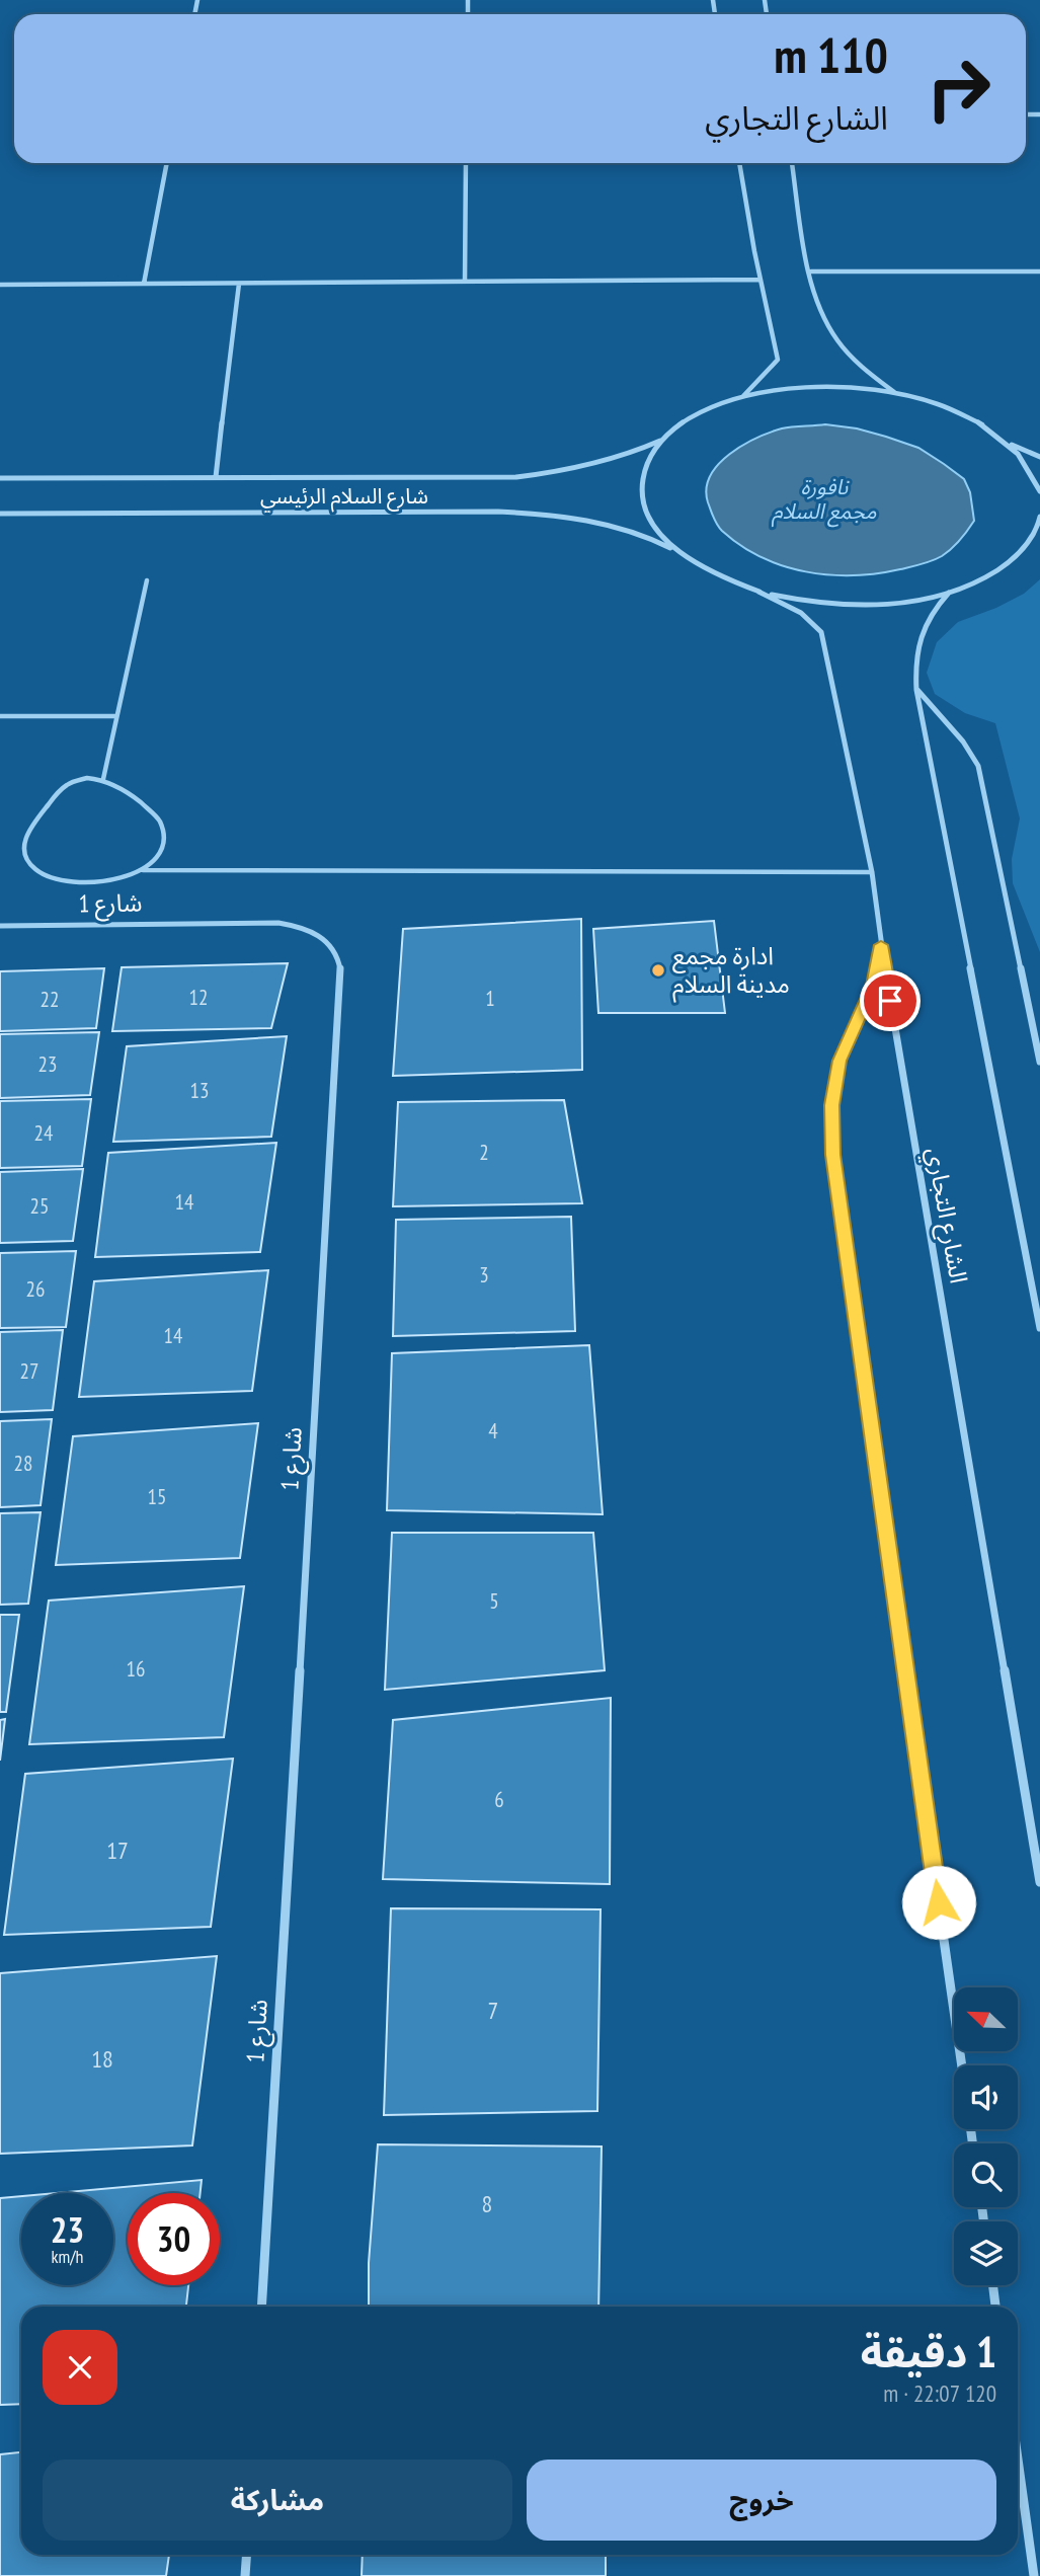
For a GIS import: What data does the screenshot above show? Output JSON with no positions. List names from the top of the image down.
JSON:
{
  "streets": {
    "street": ["شارع السلام الرئيسي", "شارع 1", "الشارع التجاري"]
  },
  "water": ["نافورة مجمع السلام"],
  "places": ["ادارة مجمع مدينة السلام"],
  "house_numbers": [
    "12",
    "1",
    "22",
    "23",
    "13",
    "24",
    "2",
    "14",
    "25",
    "3",
    "26",
    "14",
    "27",
    "4",
    "28",
    "15",
    "5",
    "16",
    "6",
    "17",
    "7",
    "18",
    "8"
  ],
  "north": "top left",
  "page": {
    "turn": ["110 m", "الشارع التجاري"],
    "speed": "23 km/h",
    "limit": "30",
    "heading": ["1 دقيقة", "120 m · 22:07"],
    "buttons": ["خروج", "مشاركة"]
  }
}
